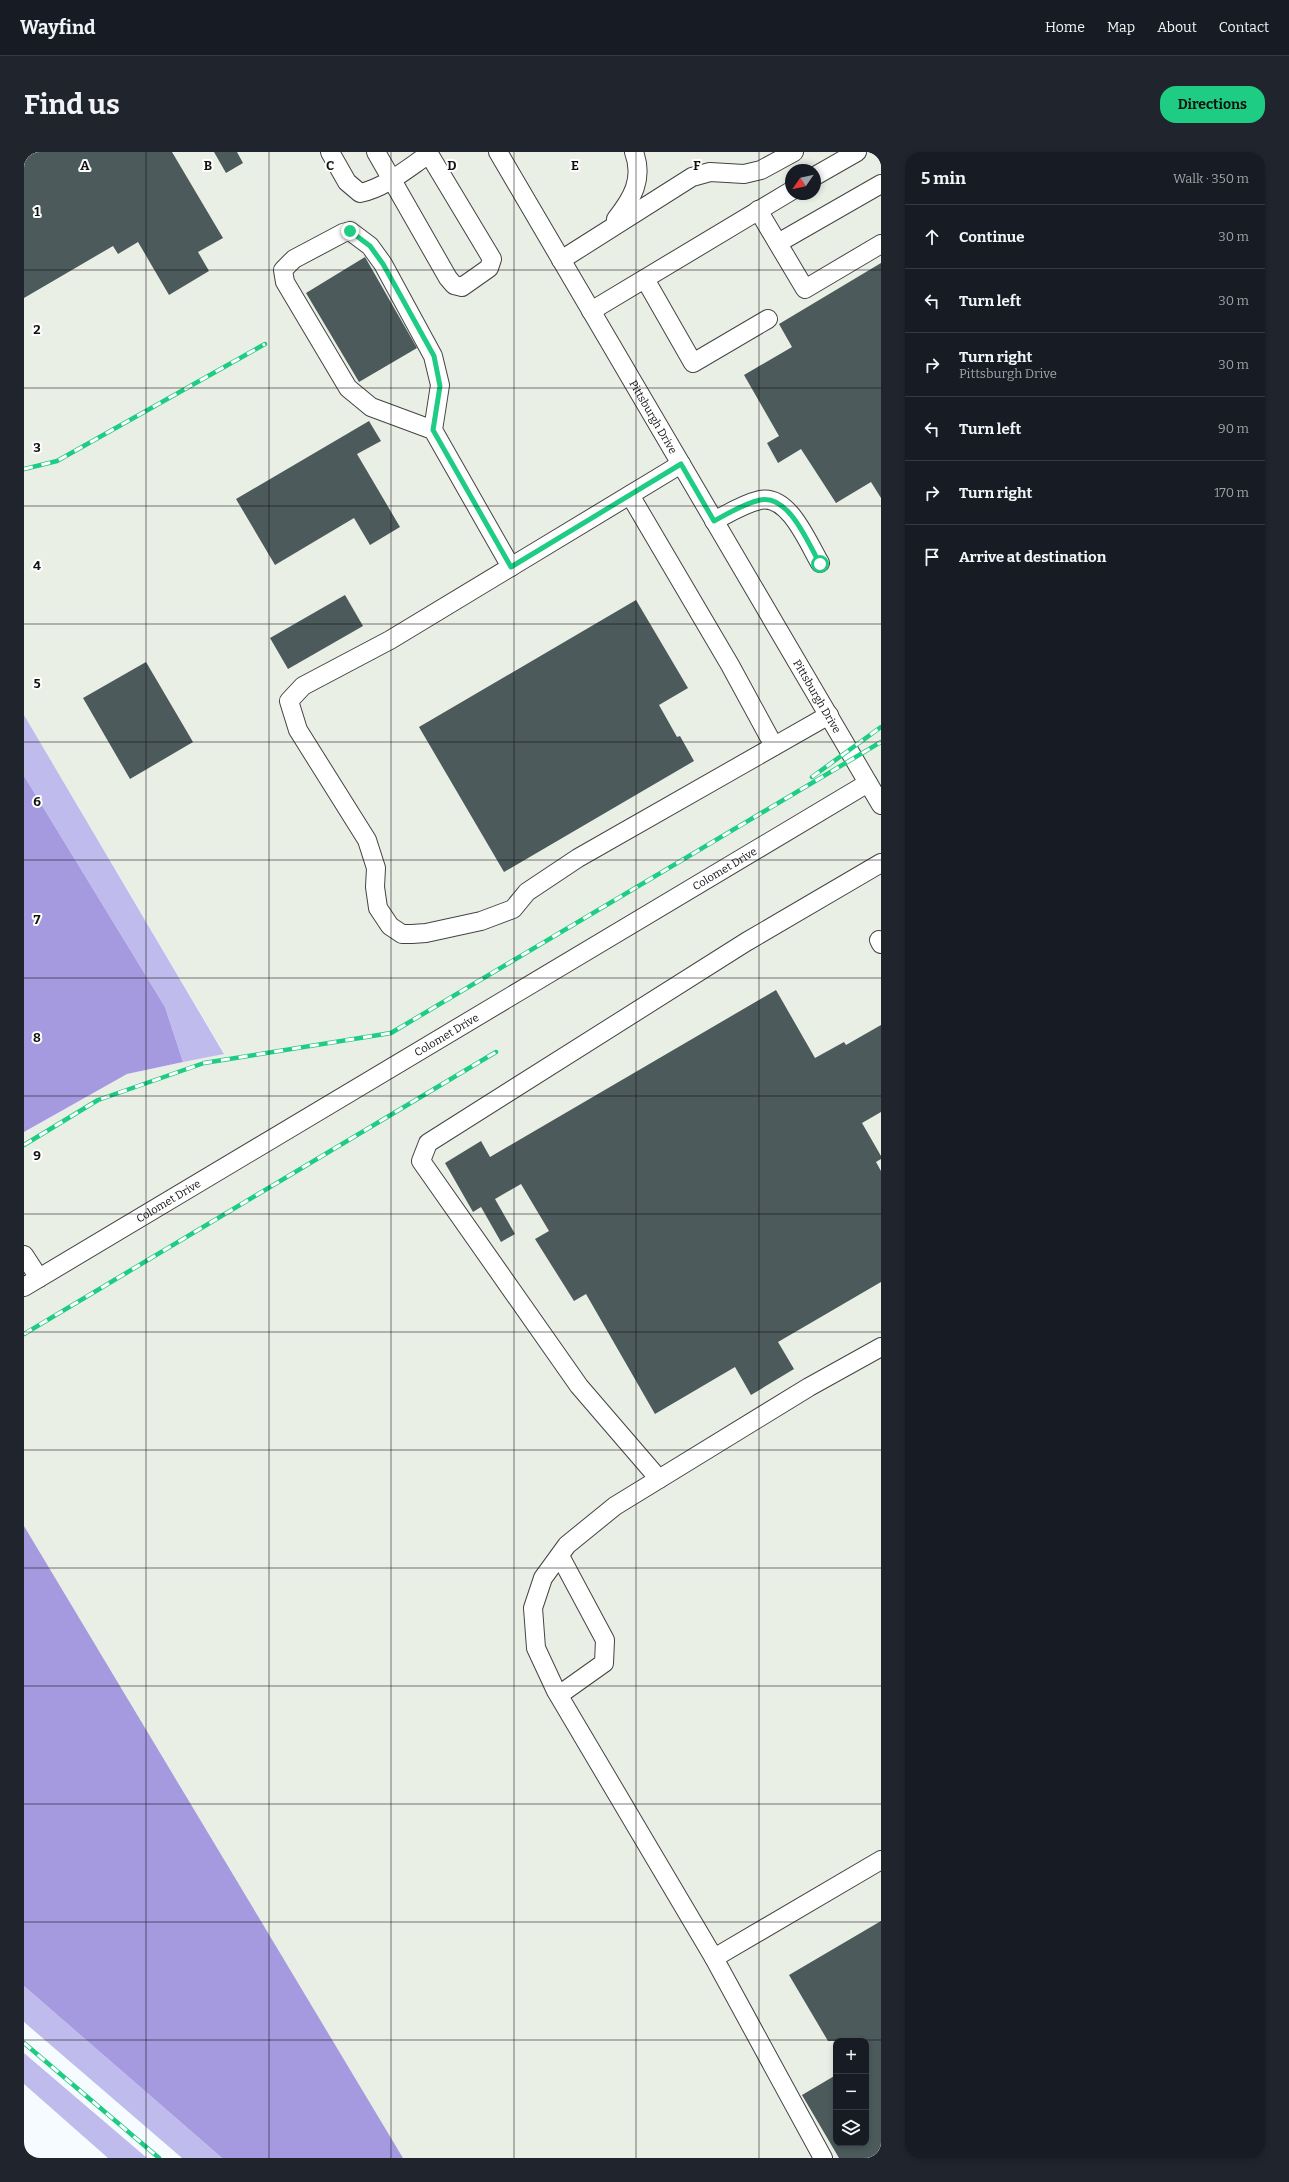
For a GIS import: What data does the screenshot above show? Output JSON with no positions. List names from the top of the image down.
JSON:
{
  "streets": {
    "street": ["Pittsburgh Drive", "Colomet Drive"]
  },
  "crossings": [
    ["Pittsburgh Drive", "Colomet Drive"]
  ],
  "north": "bottom left",
  "page": {
    "header": "Wayfind",
    "nav": [
      "Home",
      "Map",
      "About",
      "Contact"
    ],
    "buttons": "Directions",
    "title": "Find us",
    "heading": ["5 min", "Walk · 350 m"],
    "list": [
      ["Continue", "30 m"],
      ["Turn left", "30 m"],
      ["Turn right", "Pittsburgh Drive", "30 m"],
      ["Turn left", "90 m"],
      ["Turn right", "170 m"],
      "Arrive at destination"
    ],
    "map_buttons": ["+", "−"]
  },
  "grid": {
    "columns": [
      "A",
      "B",
      "C",
      "D",
      "E",
      "F"
    ],
    "rows": [
      "1",
      "2",
      "3",
      "4",
      "5",
      "6",
      "7",
      "8",
      "9"
    ]
  }
}
